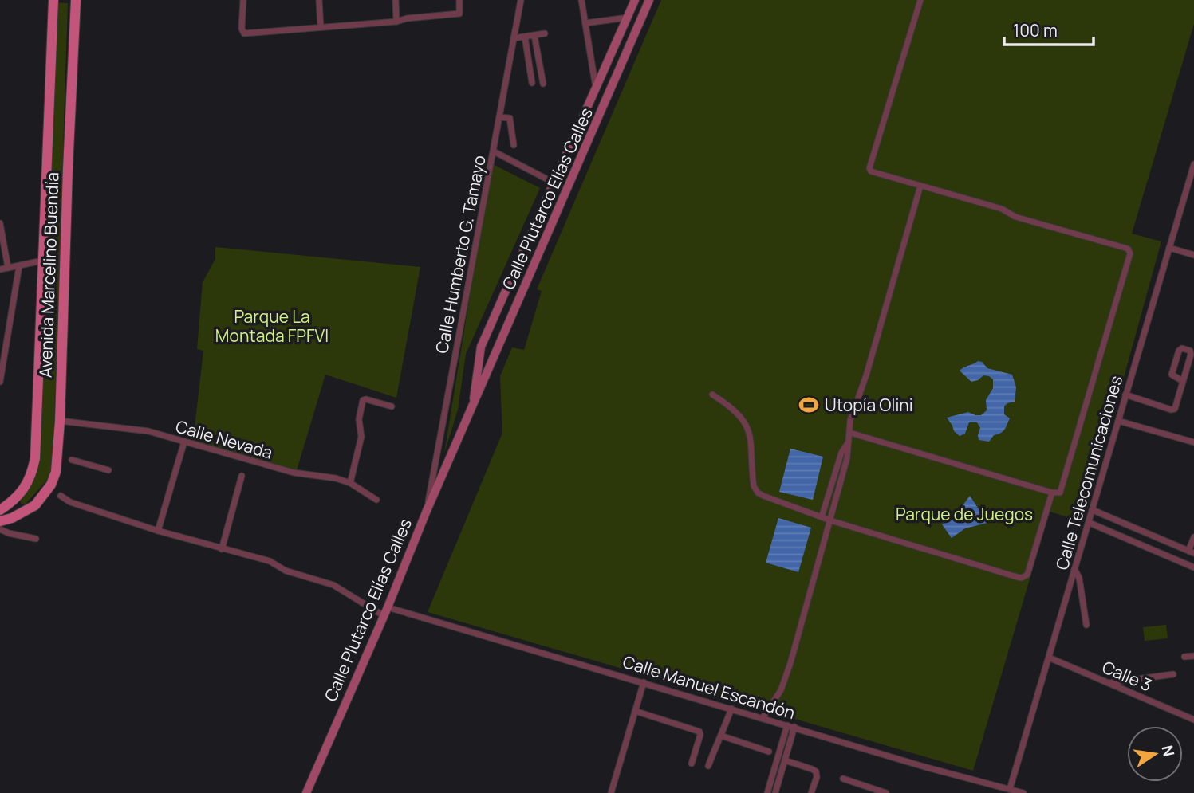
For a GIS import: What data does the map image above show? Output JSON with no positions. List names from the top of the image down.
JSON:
{
  "streets": {
    "main road": ["Avenida Marcelino Buendía"],
    "street": [
      "Calle Plutarco Elías Calles",
      "Calle Humberto G. Tamayo",
      "Calle Nevada",
      "Calle Telecomunicaciones",
      "Calle 3",
      "Calle Manuel Escandón"
    ]
  },
  "crossings": [
    ["Calle Plutarco Elías Calles", "Calle Humberto G. Tamayo"],
    ["Calle Plutarco Elías Calles", "Calle Manuel Escandón"],
    ["Avenida Marcelino Buendía", "Calle Nevada"],
    ["Calle Telecomunicaciones", "Calle 3"],
    ["Calle Telecomunicaciones", "Calle Manuel Escandón"]
  ],
  "parks": ["Parque La Montada FPFVI", "Parque de Juegos"],
  "places": {
    "sports": ["Utopía Olini"]
  },
  "scale_bar": "100 m",
  "north": "right"
}
